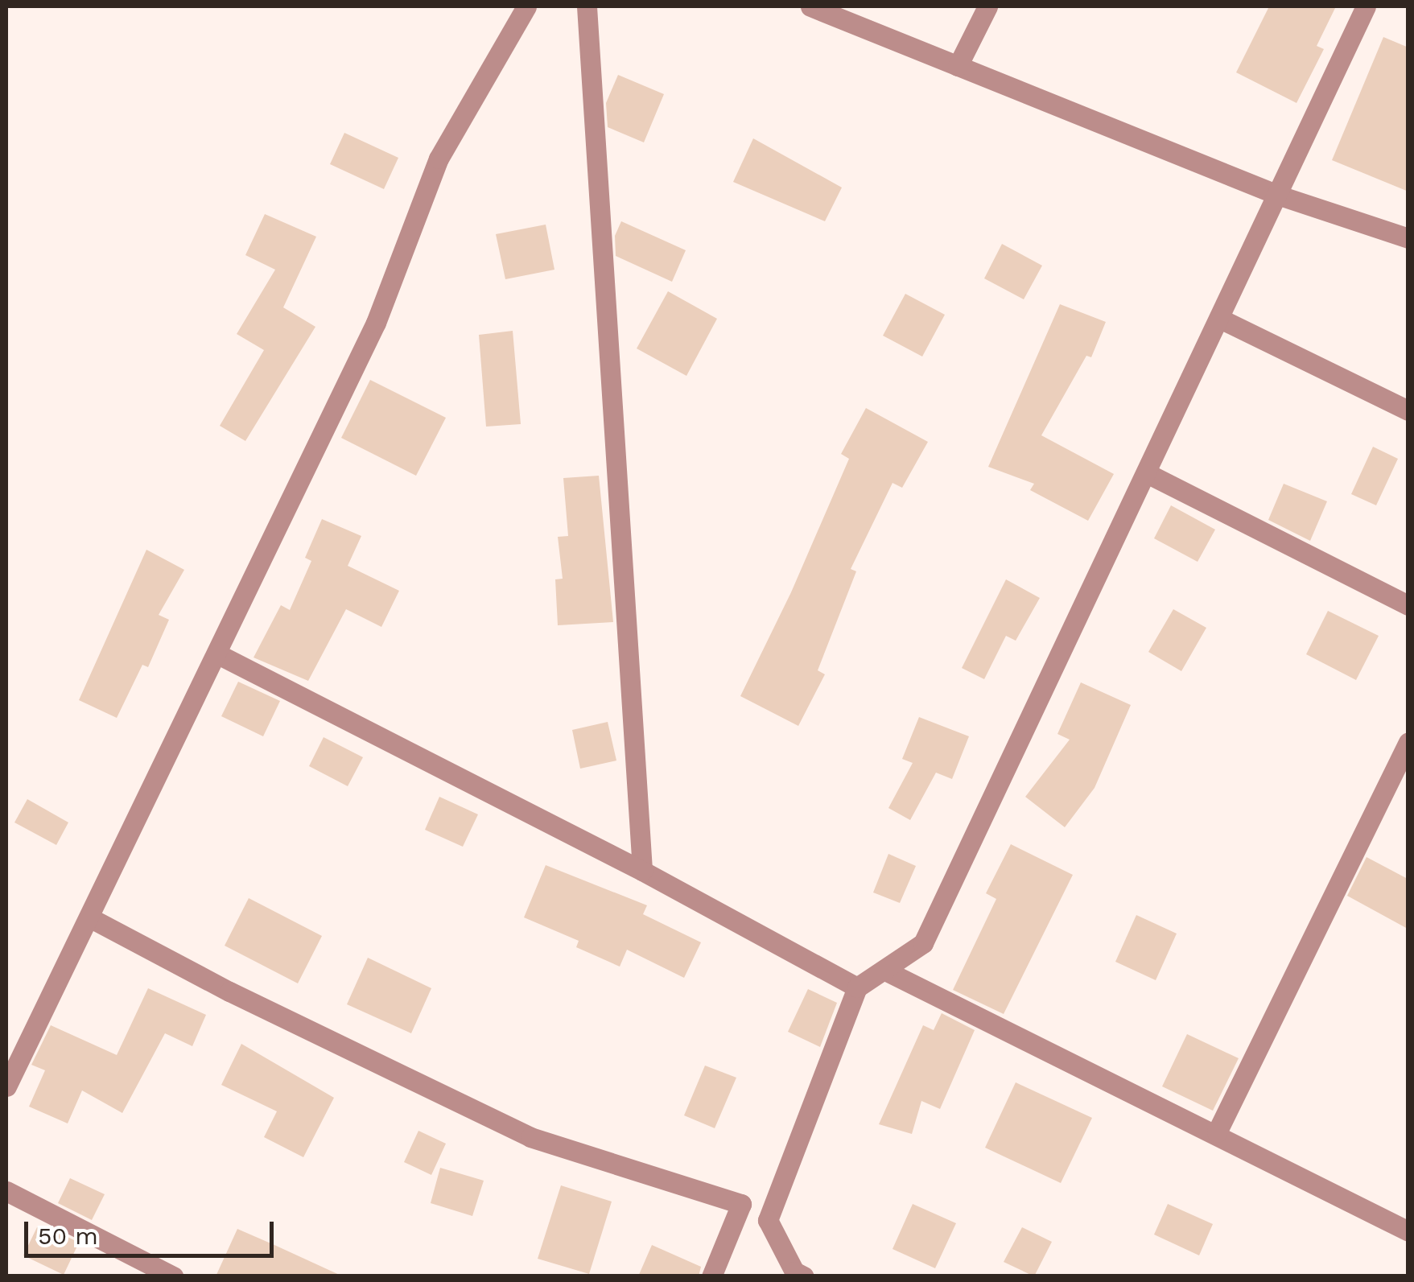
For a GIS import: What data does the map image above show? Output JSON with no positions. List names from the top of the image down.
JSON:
{
  "scale_bar": "50 m"
}
